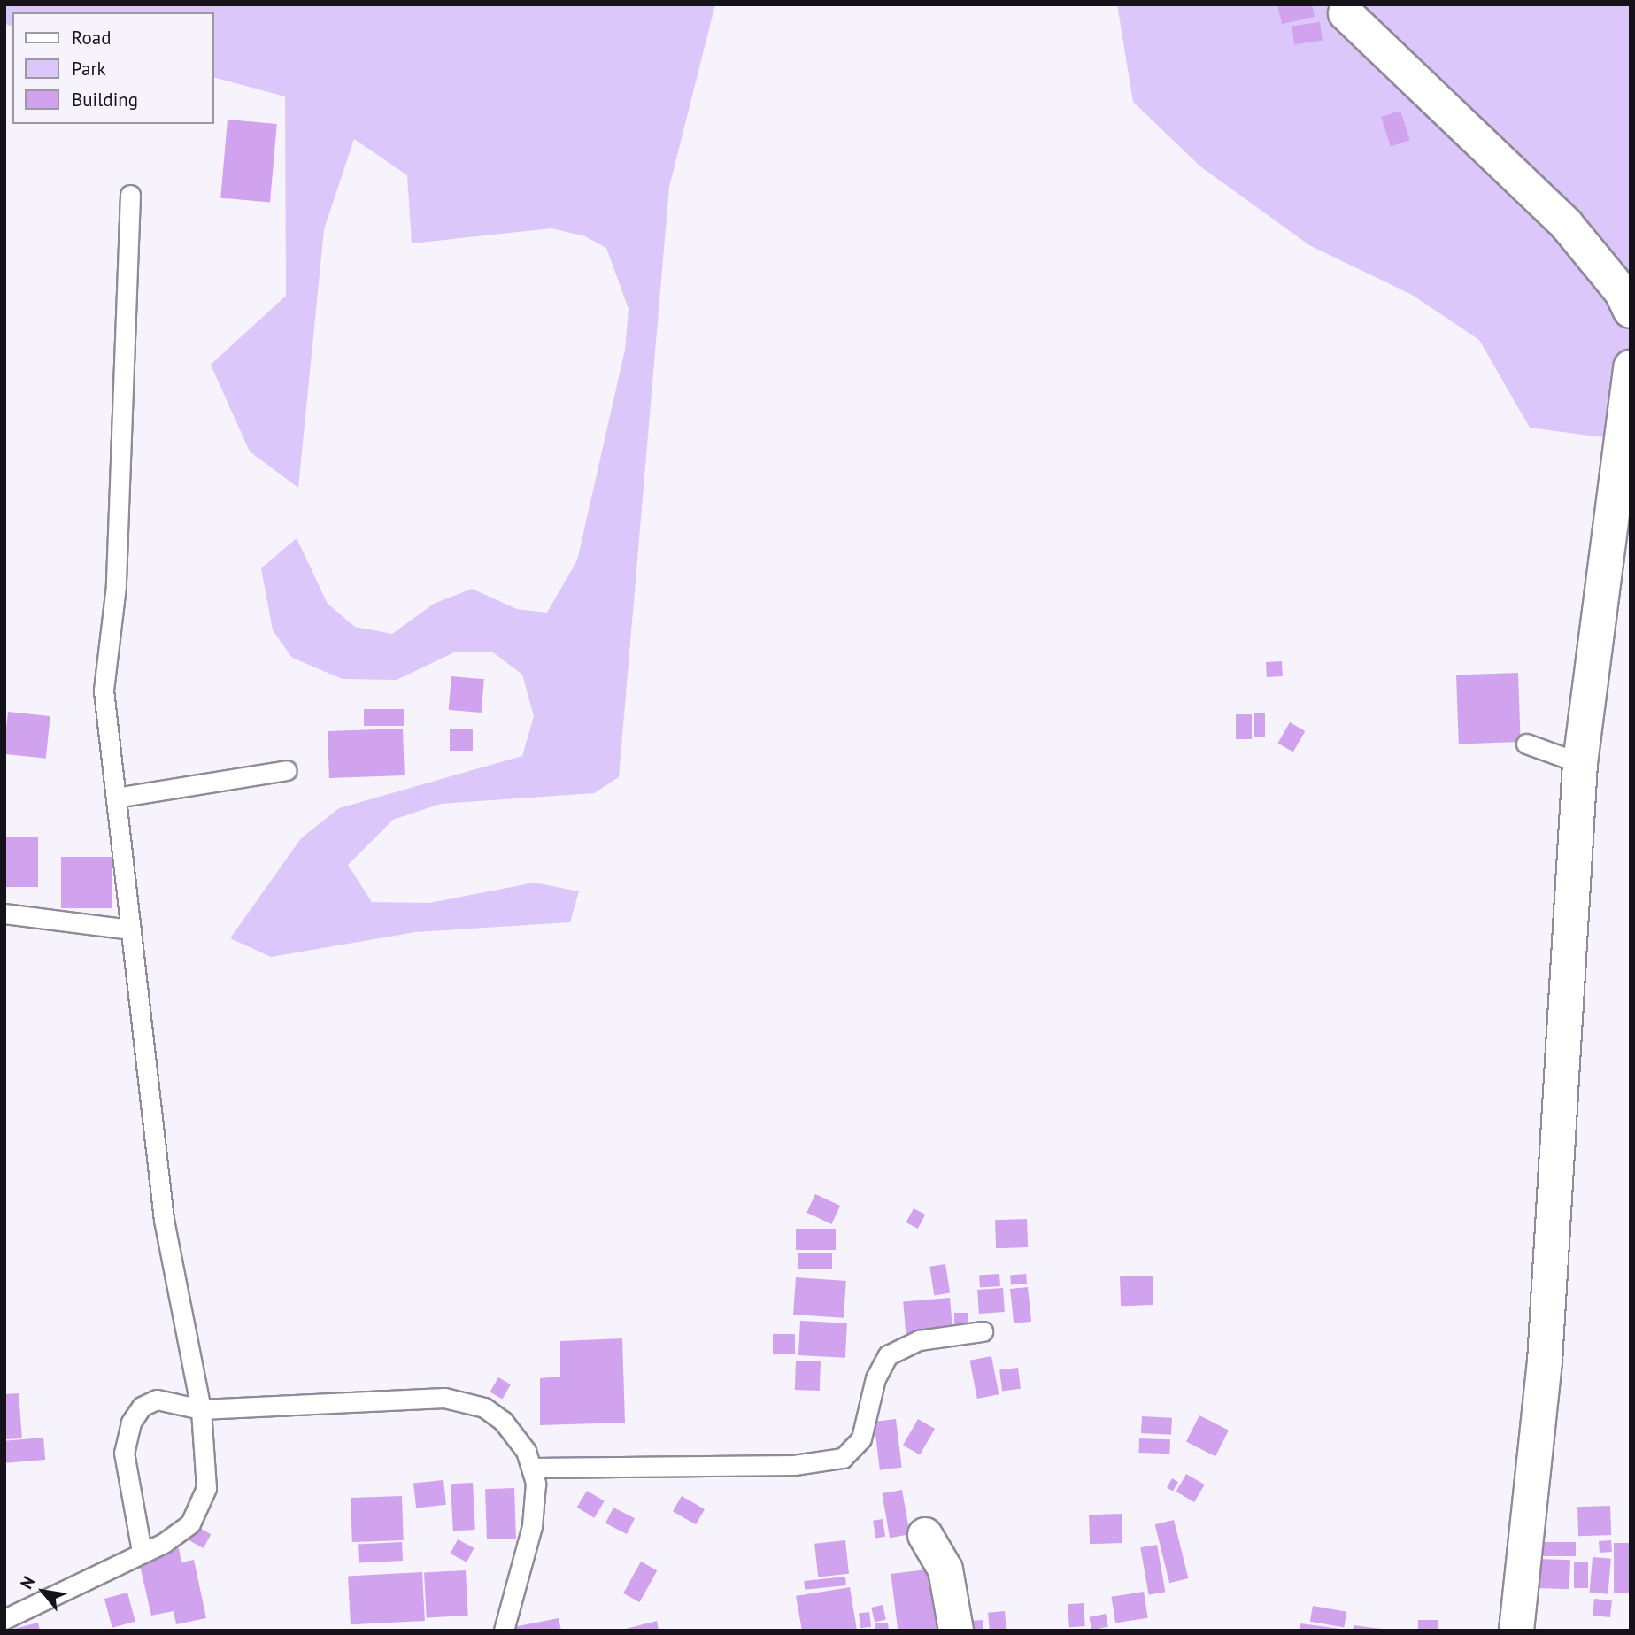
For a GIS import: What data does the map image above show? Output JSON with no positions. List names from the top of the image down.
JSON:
{
  "legend": ["Road", "Park", "Building"],
  "north": "top left"
}
